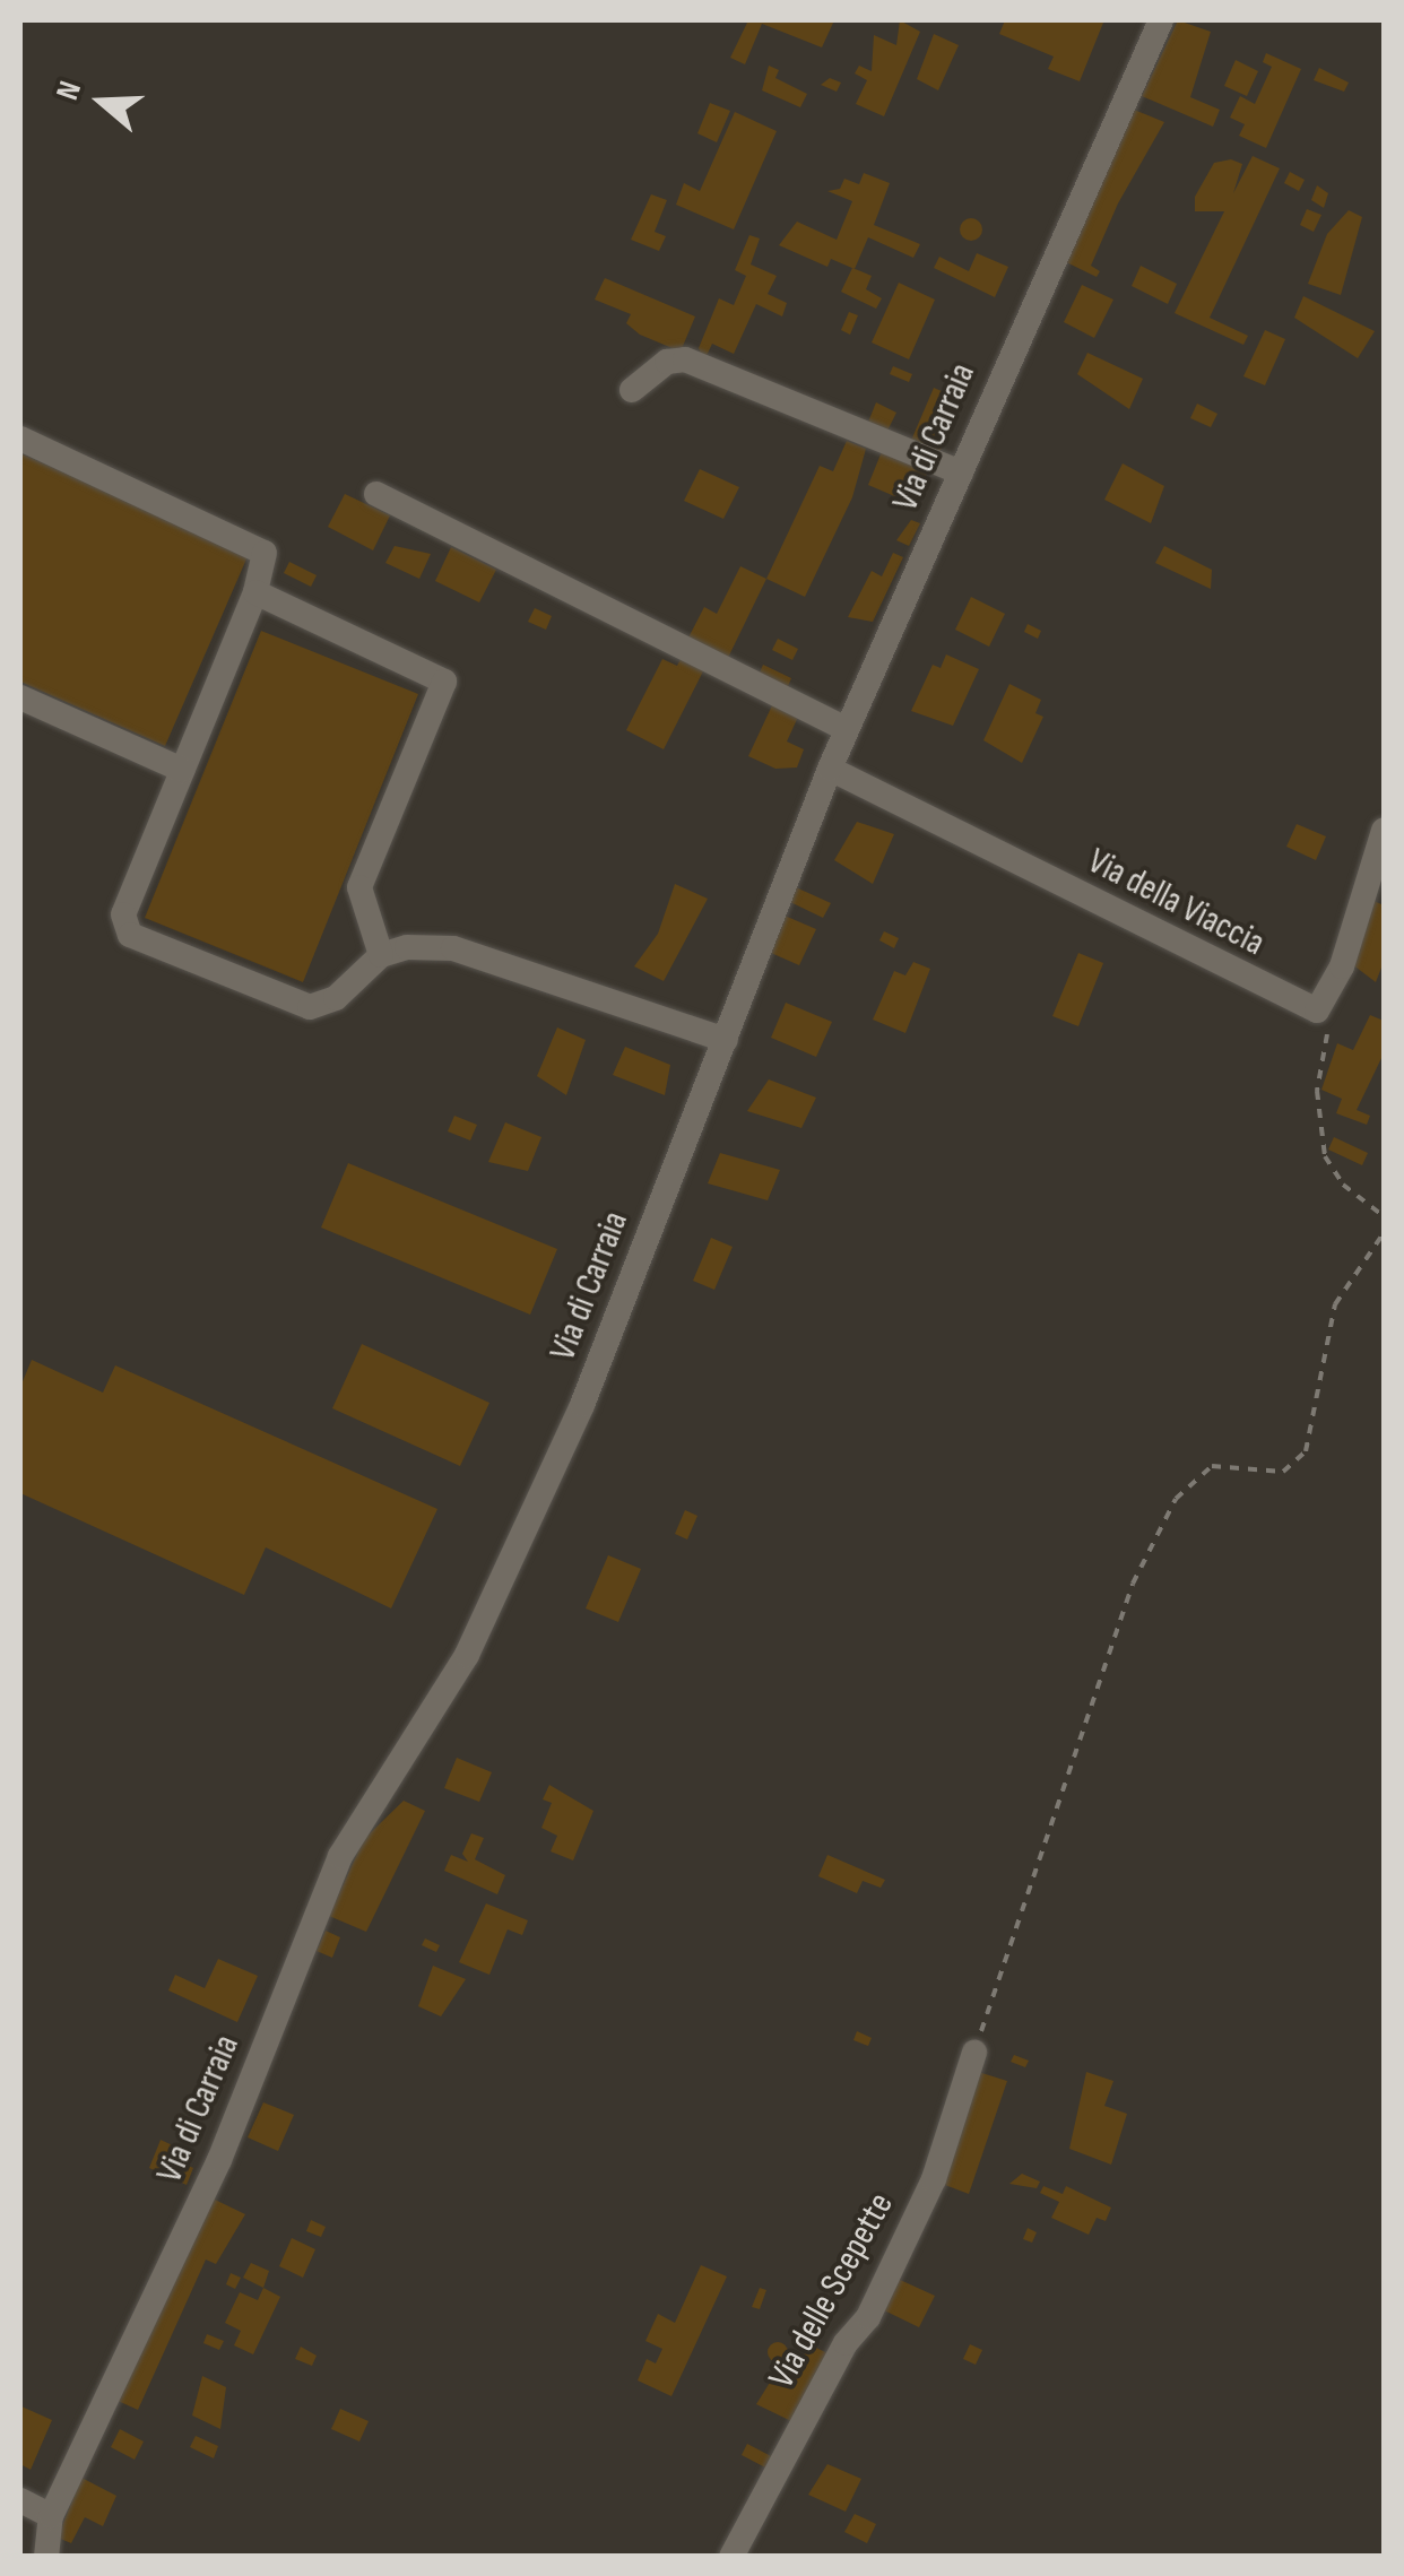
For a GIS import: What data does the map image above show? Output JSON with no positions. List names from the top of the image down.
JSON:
{
  "streets": {
    "street": ["Via di Carraia", "Via della Viaccia", "Via delle Scepette"]
  },
  "crossings": [
    ["Via di Carraia", "Via della Viaccia"]
  ],
  "north": "left"
}
